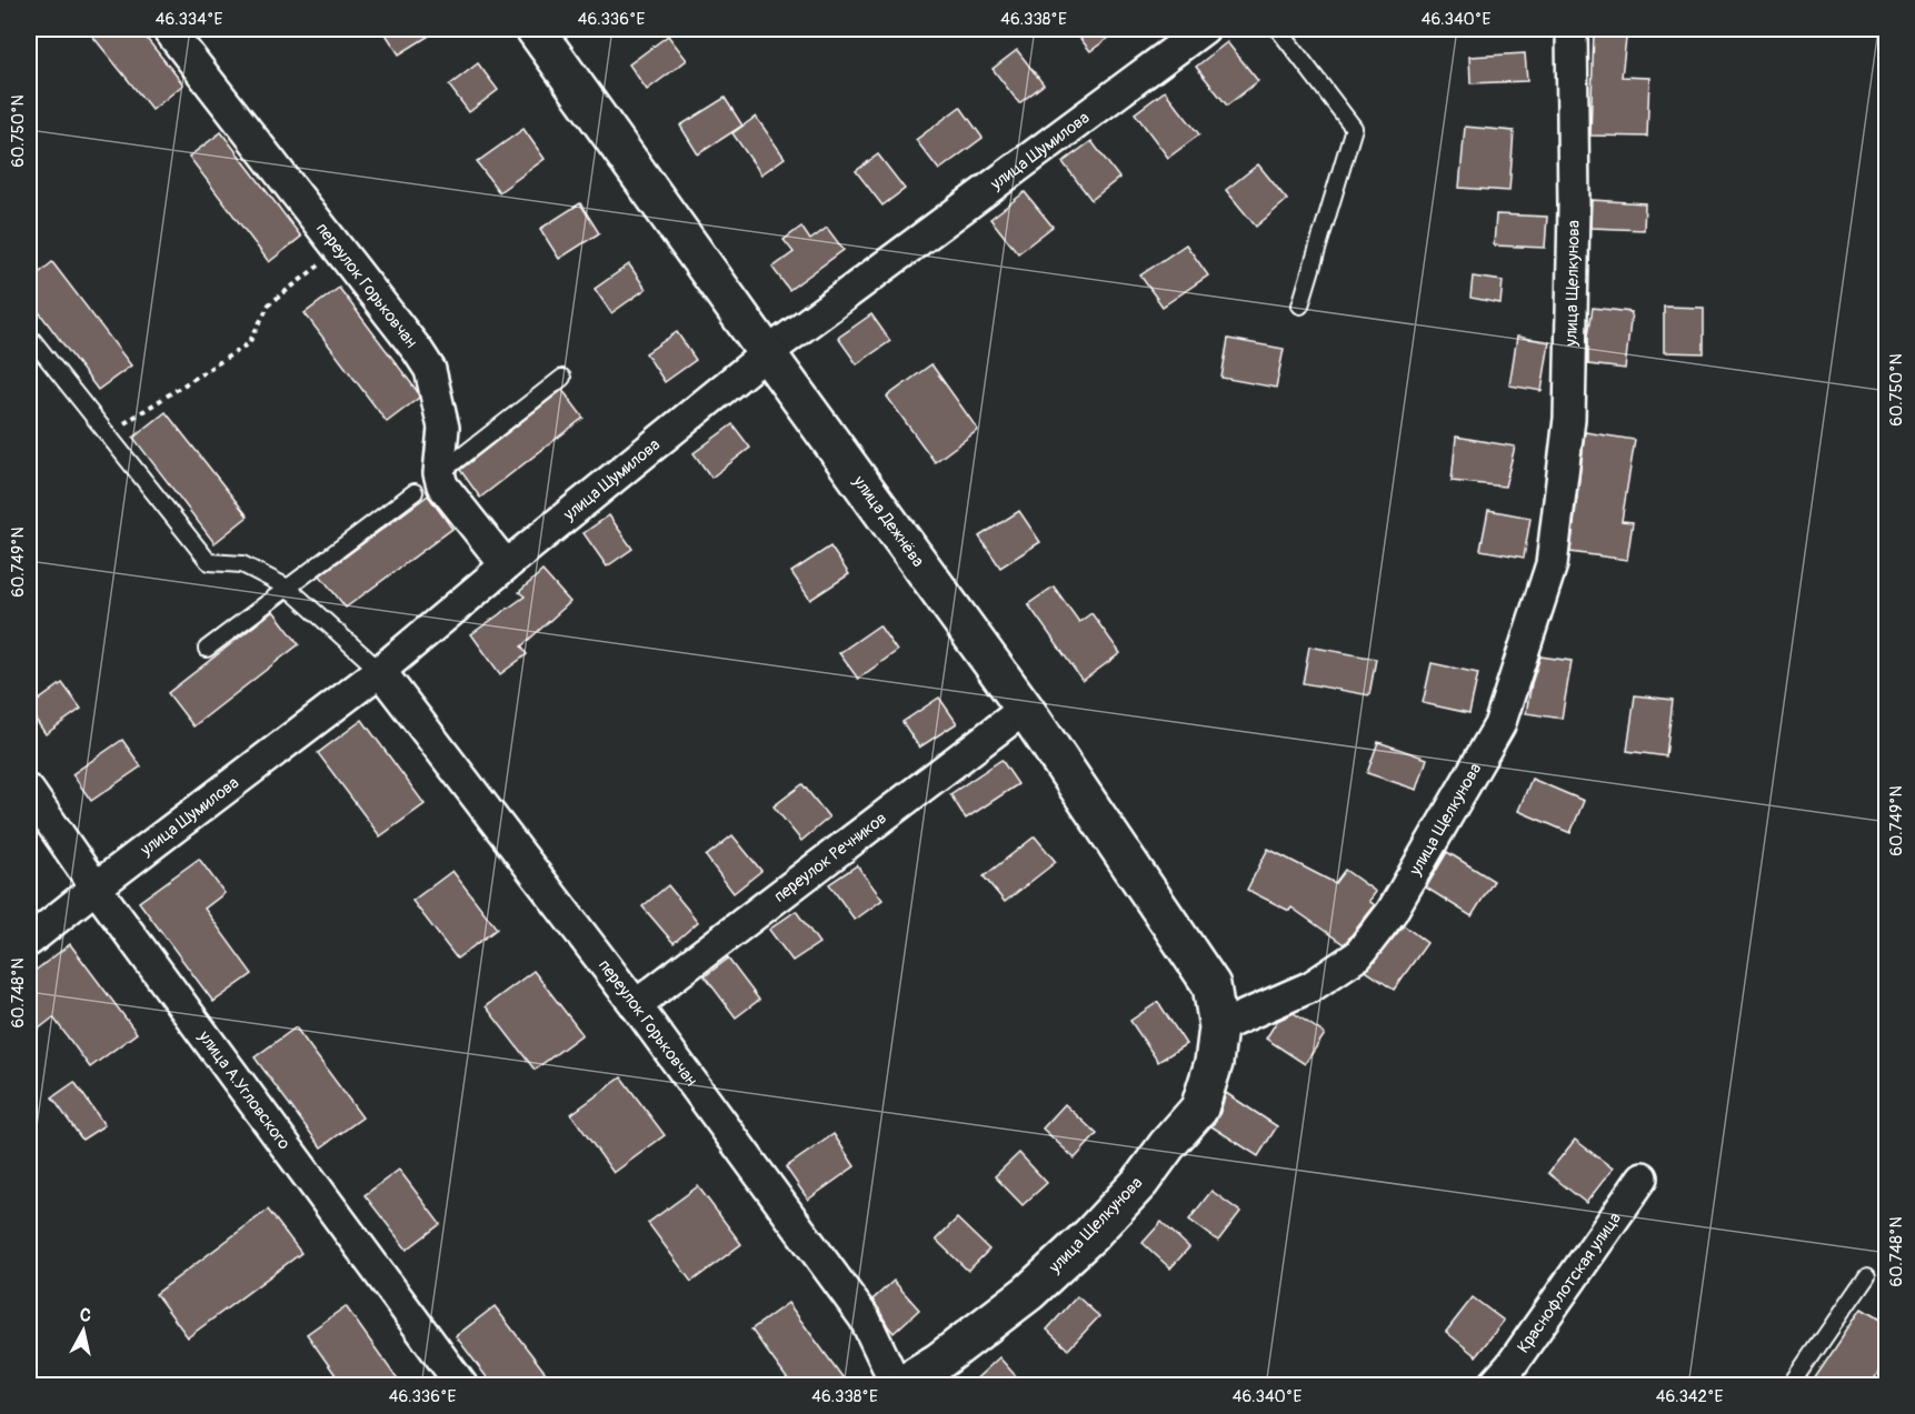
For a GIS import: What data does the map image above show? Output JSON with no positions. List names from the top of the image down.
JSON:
{
  "streets": {
    "main road": ["улица Щелкунова", "улица Дежнёва"],
    "street": [
      "улица Шумилова",
      "переулок Горьковчан",
      "переулок Речников",
      "улица А.Угловского",
      "Краснофлотская улица"
    ]
  },
  "crossings": [
    ["улица Шумилова", "переулок Горьковчан"],
    ["улица Шумилова", "улица Дежнёва"],
    ["улица Шумилова", "улица А.Угловского"],
    ["улица Щелкунова", "переулок Горьковчан"],
    ["улица Щелкунова", "улица Дежнёва"],
    ["переулок Горьковчан", "переулок Речников"],
    ["улица Дежнёва", "переулок Речников"]
  ],
  "north": "top",
  "coordinates": [
    "46.334°E",
    "46.336°E",
    "46.338°E",
    "46.340°E",
    "60.750°N",
    "60.749°N",
    "60.748°N",
    "46.342°E"
  ]
}
